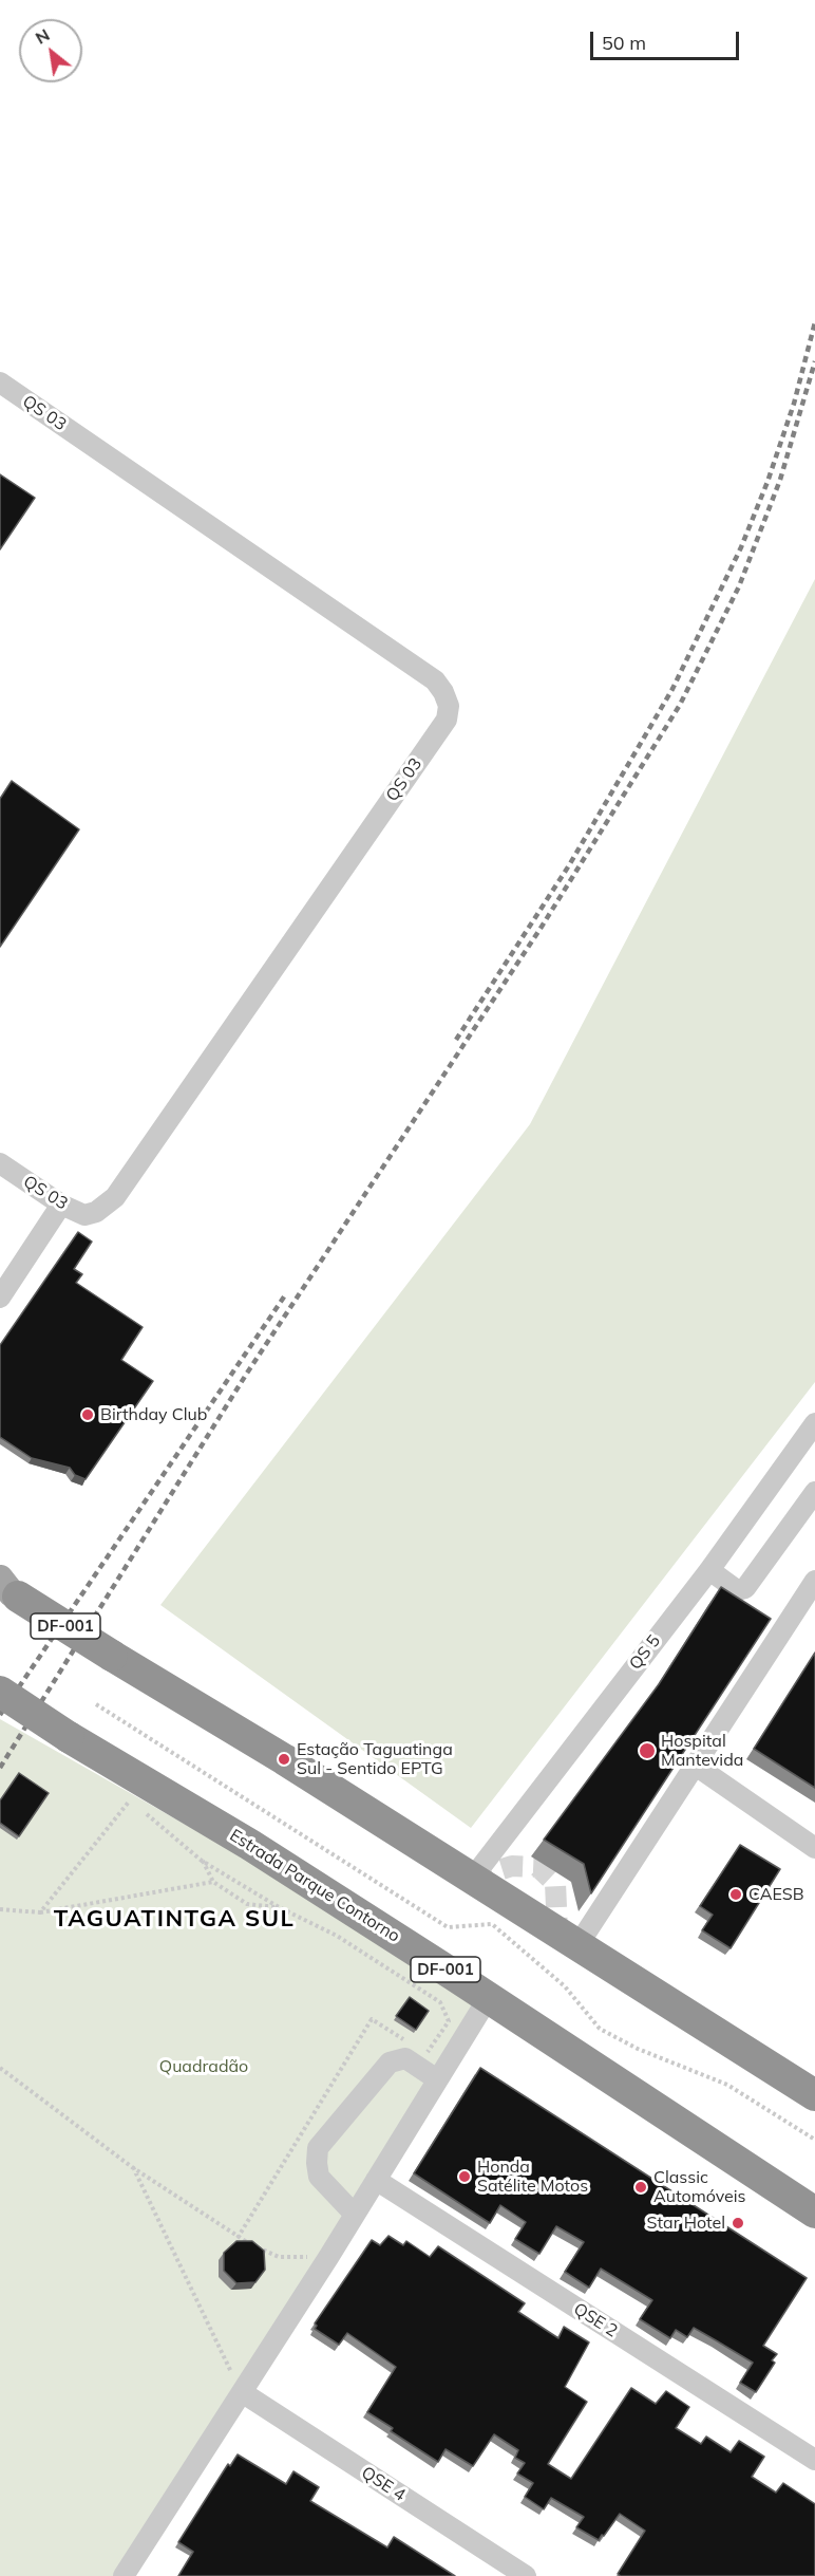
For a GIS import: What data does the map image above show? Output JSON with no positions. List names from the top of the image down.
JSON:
{
  "streets": {
    "highway": ["DF-001", "Estrada Parque Contorno"],
    "street": [
      "QS 03",
      "QS 5",
      "QSE 2",
      "QSE 4"
    ]
  },
  "crossings": [
    ["DF-001", "QS 5"]
  ],
  "districts": ["TAGUATINTGA SUL"],
  "parks": ["Quadradão"],
  "places": [
    "Birthday Club",
    "Hospital Mantevida",
    "Estação Taguatinga Sul - Sentido EPTG",
    "CAESB",
    "Honda Satélite Motos",
    "Classic Automóveis",
    "Star Hotel"
  ],
  "scale_bar": "50 m",
  "north": "top left"
}
